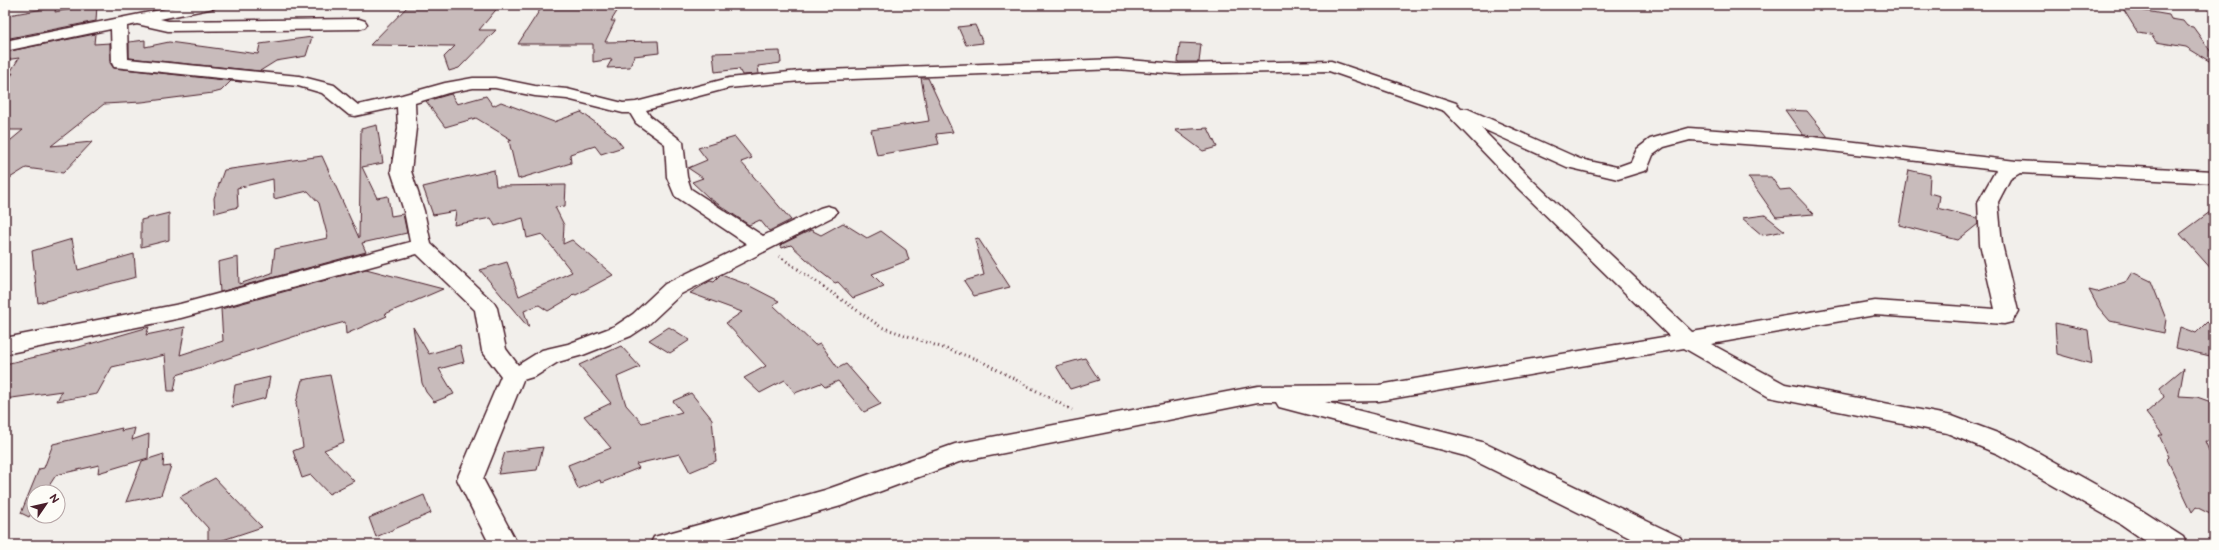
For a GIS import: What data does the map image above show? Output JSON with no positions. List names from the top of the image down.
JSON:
{
  "north": "top right"
}
